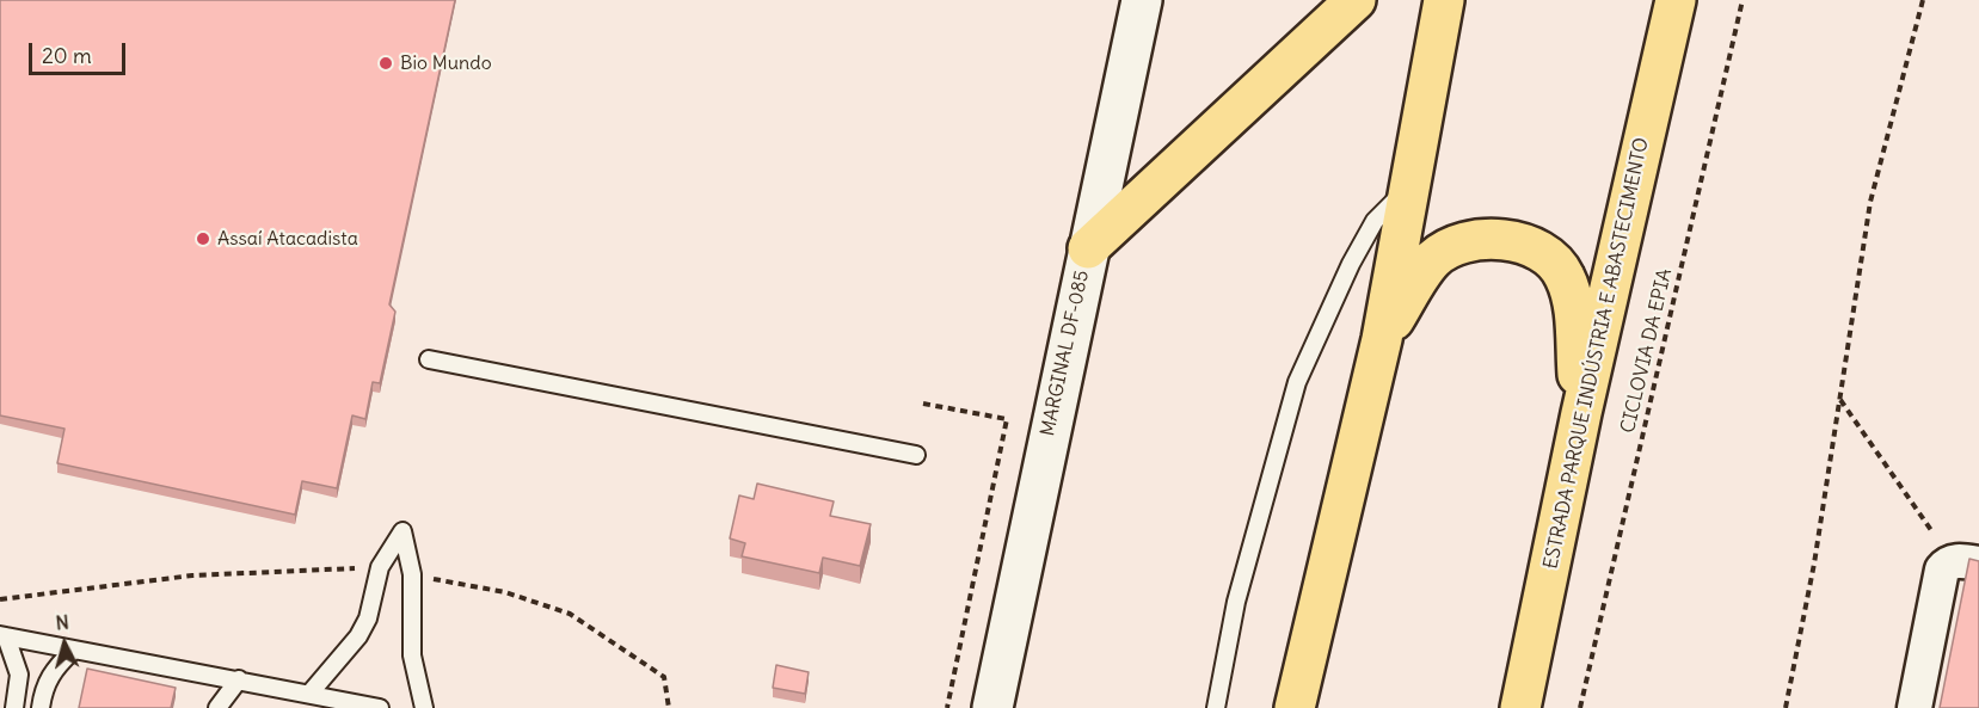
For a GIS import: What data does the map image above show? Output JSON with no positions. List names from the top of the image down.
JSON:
{
  "streets": {
    "highway": ["ESTRADA PARQUE INDÚSTRIA E ABASTECIMENTO"],
    "main road": ["MARGINAL DF-085"],
    "path": ["CICLOVIA DA EPIA"]
  },
  "places": ["Bio Mundo", "Assaí Atacadista"],
  "scale_bar": "20 m",
  "north": "top"
}
